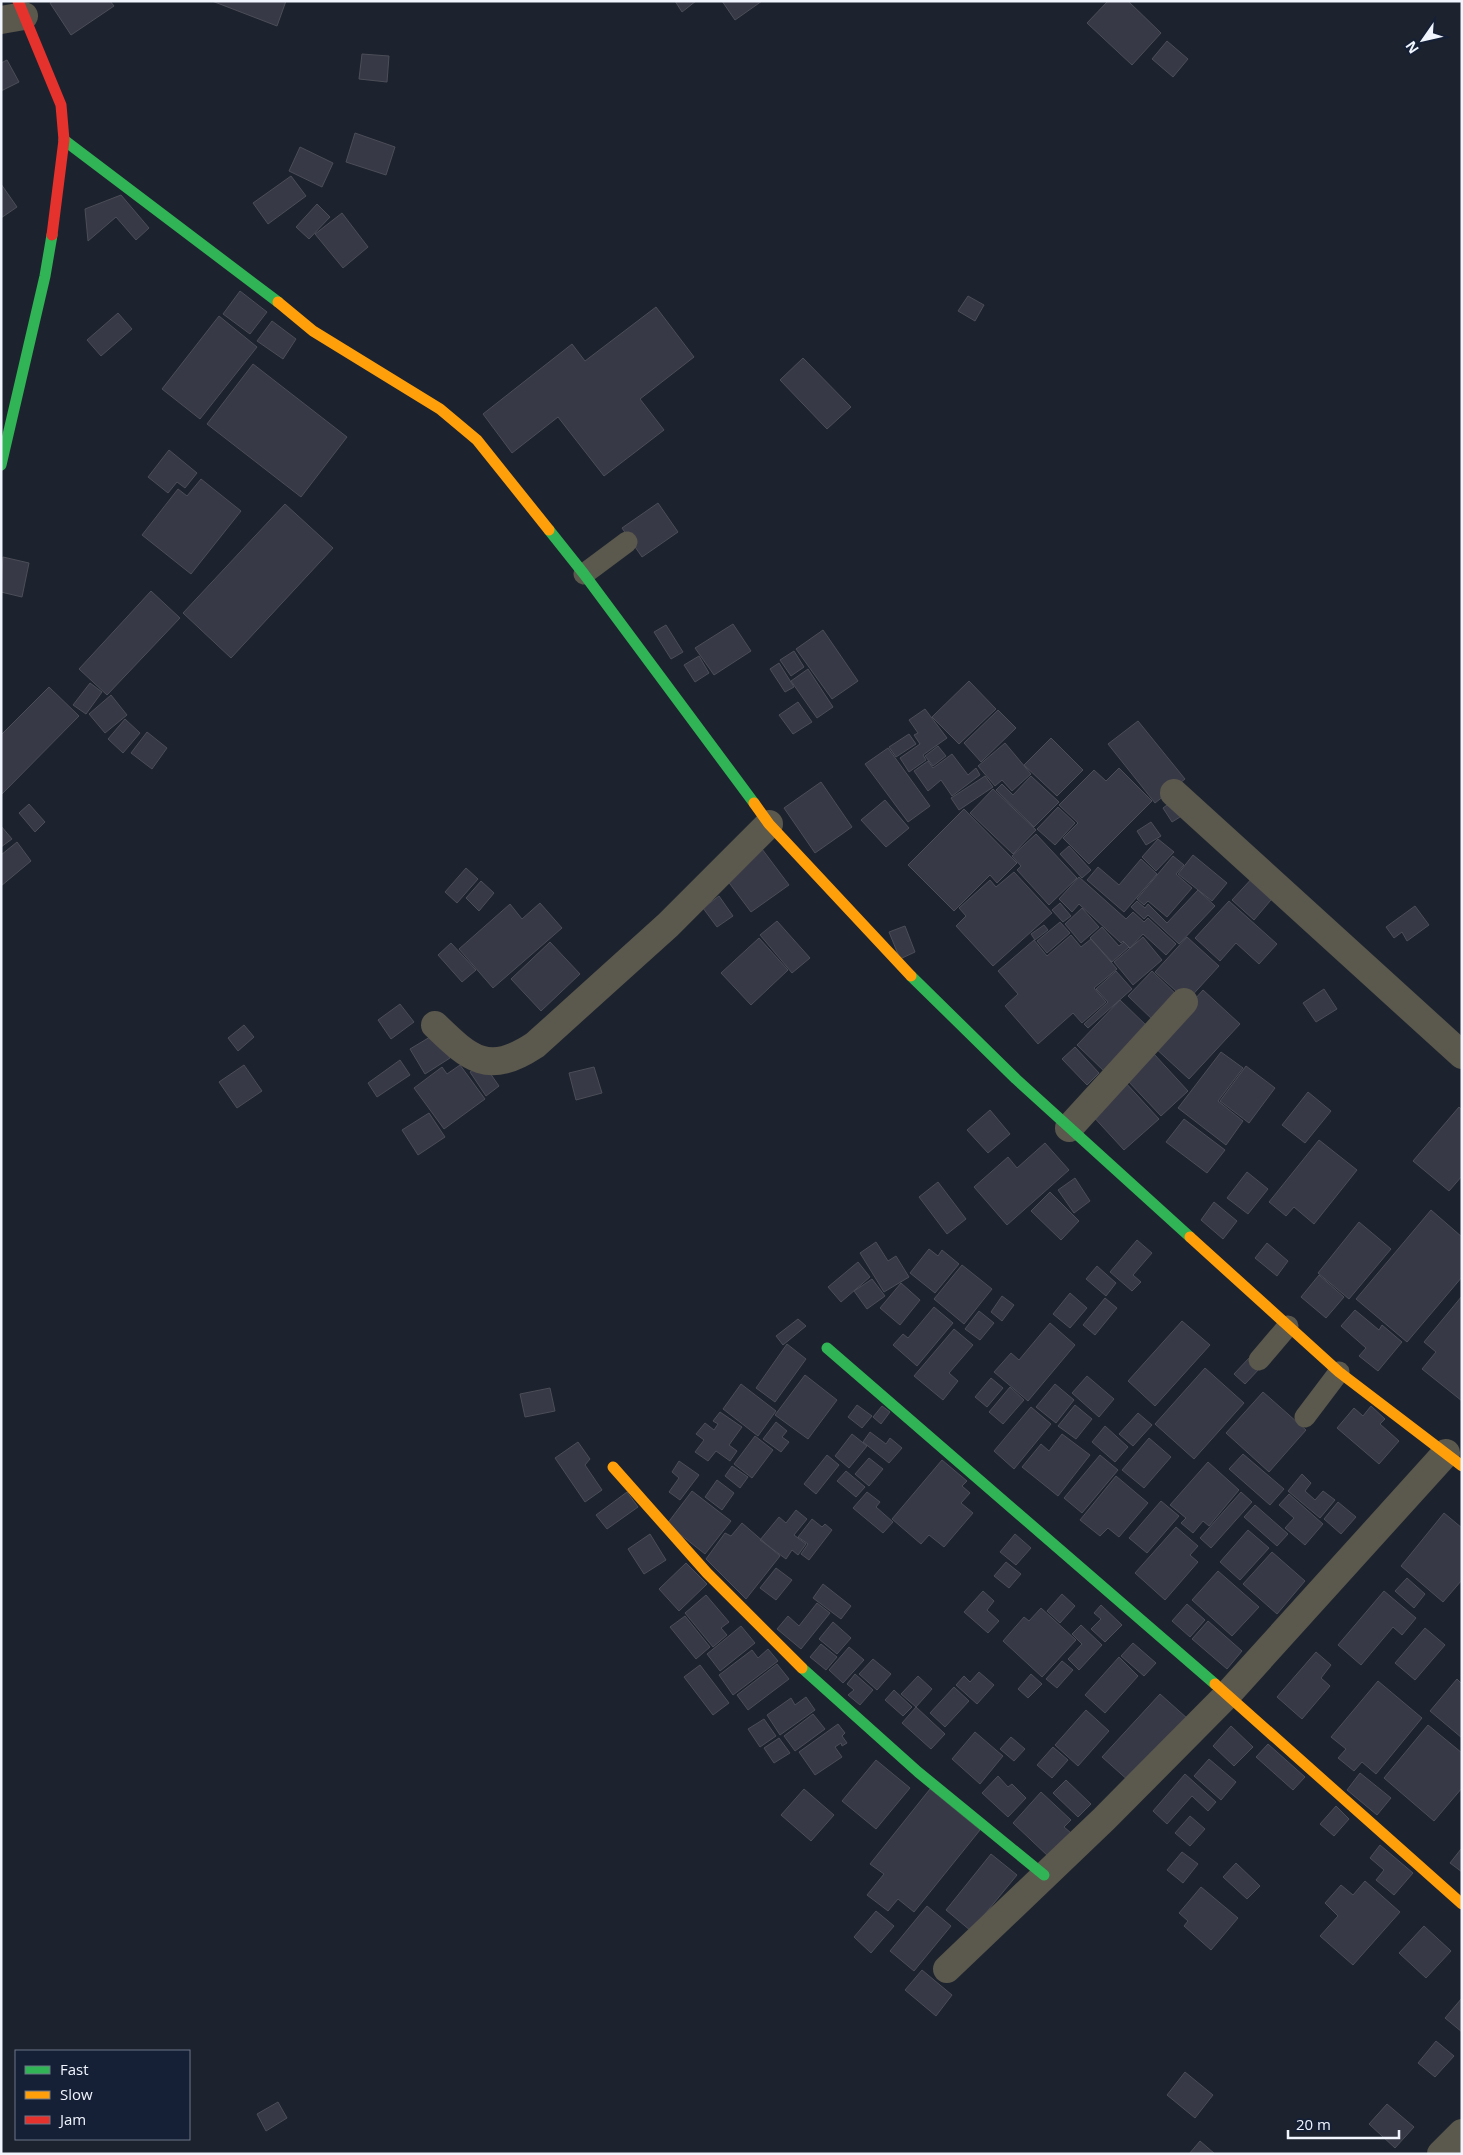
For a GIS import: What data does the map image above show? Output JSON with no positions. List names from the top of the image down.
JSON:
{
  "legend": ["Fast", "Slow", "Jam"],
  "scale_bar": "20 m",
  "north": "bottom left"
}
